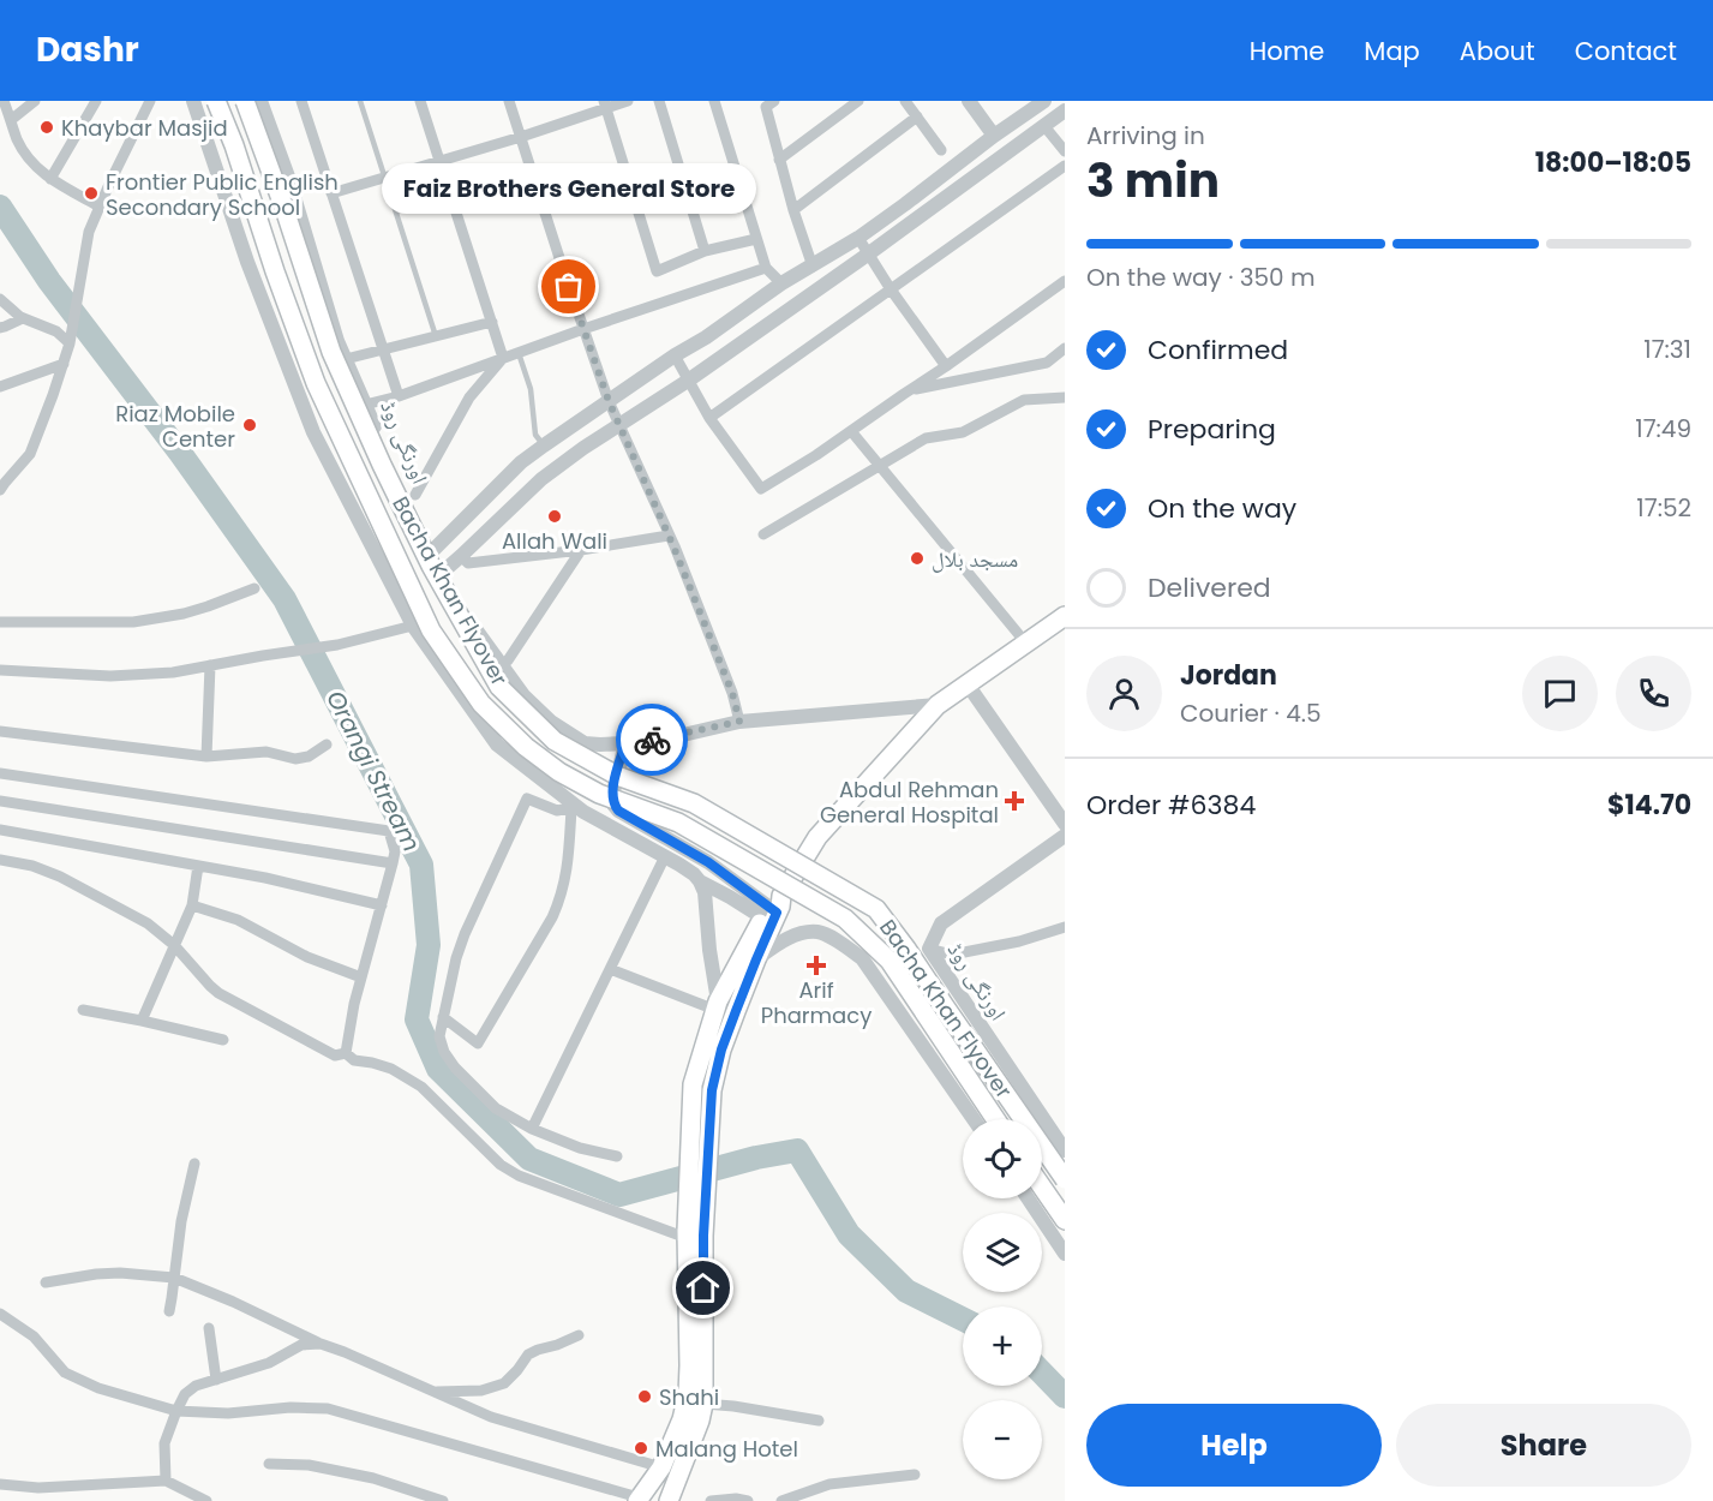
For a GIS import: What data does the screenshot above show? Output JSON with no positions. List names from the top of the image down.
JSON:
{
  "streets": {
    "main road": ["Bacha Khan Flyover"],
    "street": ["اورنگی روڈ"]
  },
  "water": ["Orangi Stream"],
  "places": {
    "other": [
      "Khaybar Masjid",
      "Frontier Public English Secondary School",
      "Faiz Brothers General Store",
      "Riaz Mobile Center",
      "Allah Wali",
      "مسجد بلال",
      "Shahi",
      "Malang Hotel"
    ],
    "health": ["Abdul Rehman General Hospital", "Arif Pharmacy"]
  },
  "page": {
    "header": "Dashr",
    "nav": [
      "Home",
      "Map",
      "About",
      "Contact"
    ],
    "heading": ["3 min", "Arriving in", "18:00–18:05"],
    "panel": [
      "Jordan",
      "Courier · 4.5",
      "Order #6384",
      "$14.70"
    ],
    "bubble": "Faiz Brothers General Store",
    "bar": "On the way · 350 m",
    "list": [
      ["Confirmed", "17:31"],
      ["Preparing", "17:49"],
      ["On the way", "17:52"],
      "Delivered"
    ],
    "map_buttons": ["+", "−"],
    "buttons": ["Help", "Share"]
  }
}
